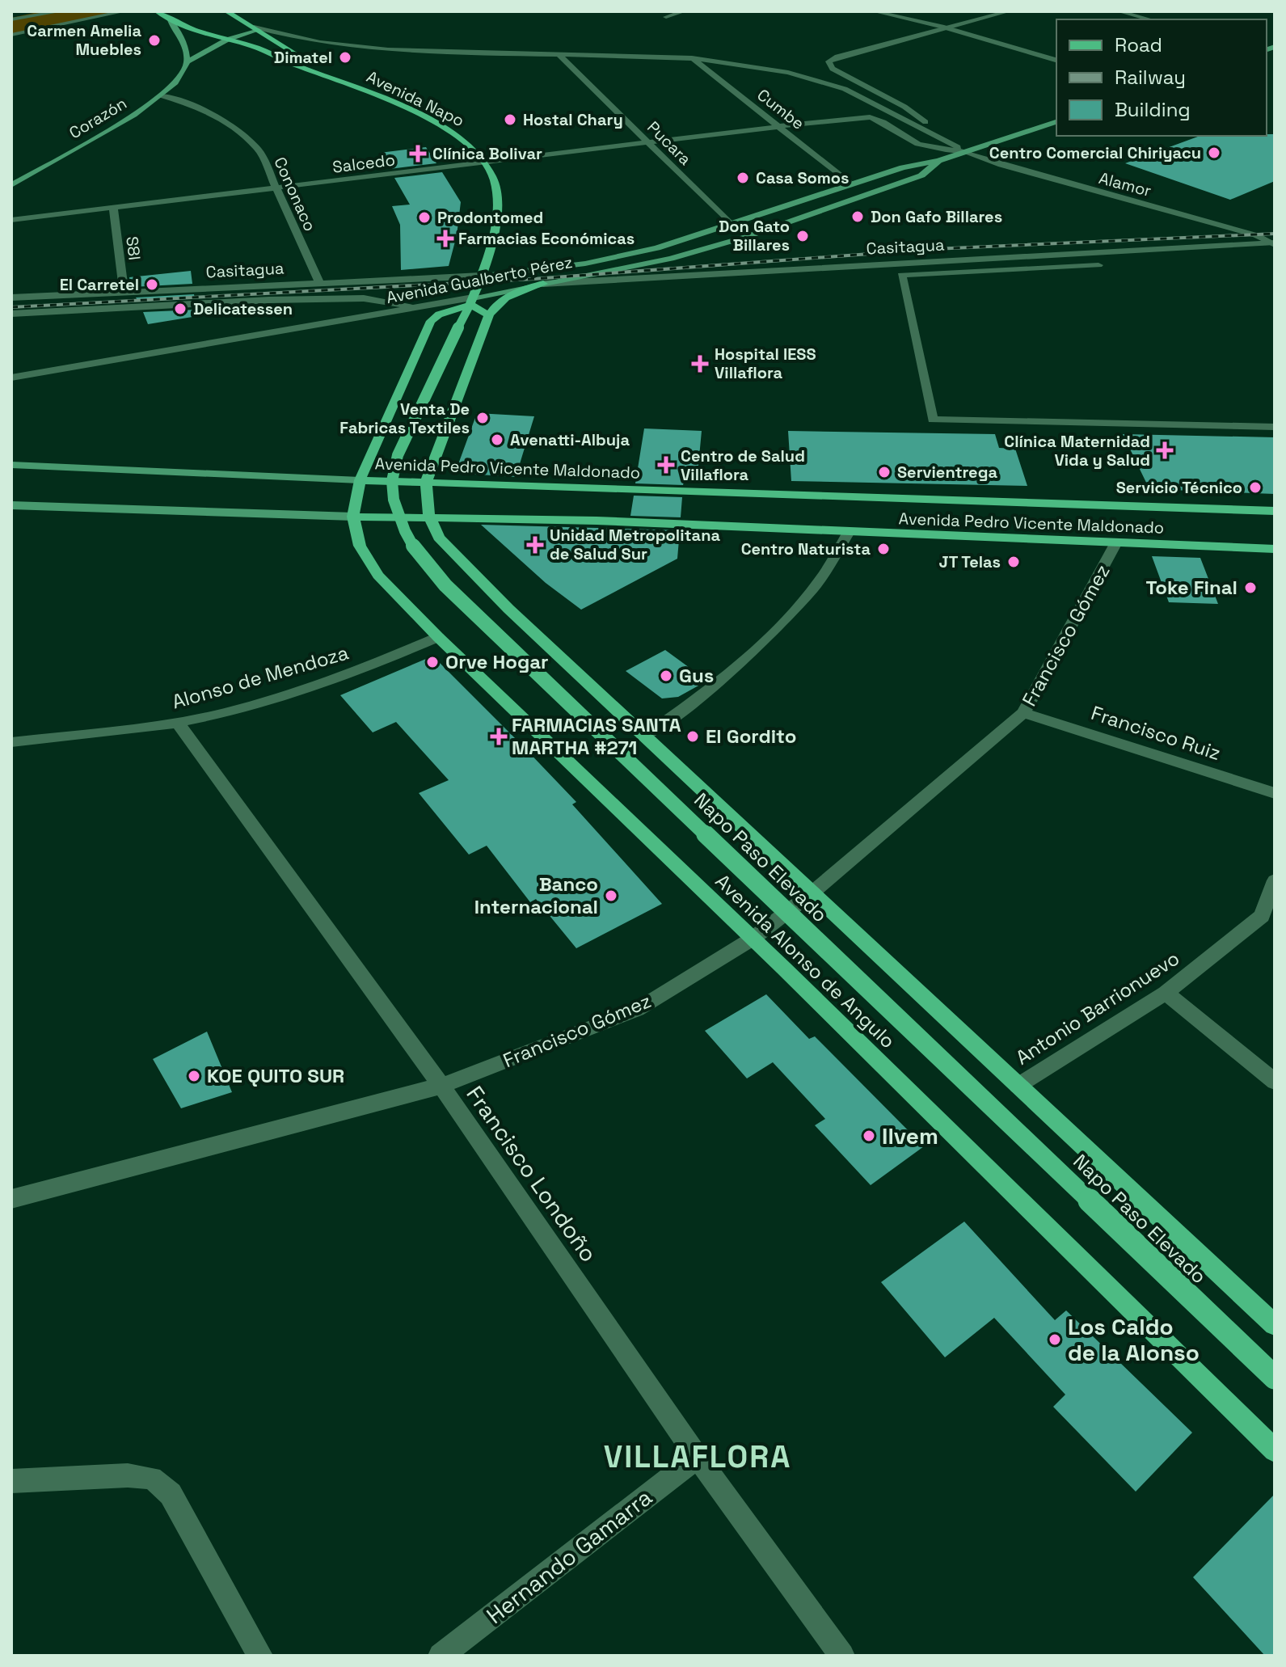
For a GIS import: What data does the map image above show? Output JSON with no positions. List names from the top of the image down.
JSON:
{
  "streets": {
    "main road": [
      "Avenida Napo",
      "Corazón",
      "Avenida Gualberto Pérez",
      "Avenida Pedro Vicente Maldonado",
      "Napo Paso Elevado",
      "Avenida Alonso de Angulo"
    ],
    "street": [
      "Cumbe",
      "Pucara",
      "Salcedo",
      "Alamor",
      "Cononaco",
      "Casitagua",
      "S8I",
      "Francisco Gómez",
      "Alonso de Mendoza",
      "Francisco Ruiz",
      "Antonio Barrionuevo",
      "Francisco Londoño",
      "Hernando Gamarra"
    ]
  },
  "crossings": [
    ["Avenida Napo", "Corazón"],
    ["Avenida Napo", "Salcedo"],
    ["Avenida Napo", "Casitagua"],
    ["Avenida Napo", "Avenida Gualberto Pérez"],
    ["Avenida Napo", "Napo Paso Elevado"],
    ["Cumbe", "Salcedo"],
    ["Cumbe", "Avenida Gualberto Pérez"],
    ["Corazón", "Cononaco"],
    ["Pucara", "Salcedo"],
    ["Pucara", "Avenida Gualberto Pérez"],
    ["Salcedo", "Alamor"],
    ["Salcedo", "Cononaco"],
    ["Salcedo", "S8I"],
    ["Alamor", "Casitagua"],
    ["Alamor", "Avenida Gualberto Pérez"],
    ["Cononaco", "Casitagua"],
    ["Casitagua", "S8I"],
    ["Casitagua", "Avenida Gualberto Pérez"],
    ["Avenida Gualberto Pérez", "Napo Paso Elevado"],
    ["Avenida Pedro Vicente Maldonado", "Francisco Gómez"],
    ["Avenida Pedro Vicente Maldonado", "Avenida Alonso de Angulo"],
    ["Francisco Gómez", "Francisco Ruiz"],
    ["Francisco Gómez", "Avenida Alonso de Angulo"],
    ["Francisco Gómez", "Francisco Londoño"],
    ["Alonso de Mendoza", "Avenida Alonso de Angulo"],
    ["Alonso de Mendoza", "Francisco Londoño"],
    ["Francisco Londoño", "Hernando Gamarra"]
  ],
  "districts": ["VILLAFLORA"],
  "places": {
    "other": [
      "Carmen Amelia Muebles",
      "Dimatel",
      "Hostal Chary",
      "Centro Comercial Chiriyacu",
      "Casa Somos",
      "Don Gafo Billares",
      "Prodontomed",
      "Don Gato Billares",
      "El Carretel",
      "Delicatessen",
      "Venta De Fabricas Textiles",
      "Avenatti-Albuja",
      "Servientrega",
      "Servicio Técnico",
      "Centro Naturista",
      "JT Telas",
      "Toke Final",
      "Orve Hogar",
      "Gus",
      "El Gordito",
      "Banco Internacional",
      "KOE QUITO SUR",
      "Ilvem",
      "Los Caldo de la Alonso"
    ],
    "health": [
      "Clínica Bolivar",
      "Farmacias Económicas",
      "Hospital IESS Villaflora",
      "Clínica Maternidad Vida y Salud",
      "Centro de Salud Villaflora",
      "Unidad Metropolitana de Salud Sur",
      "FARMACIAS SANTA MARTHA #271"
    ]
  },
  "legend": ["Road", "Railway", "Building"]
}
